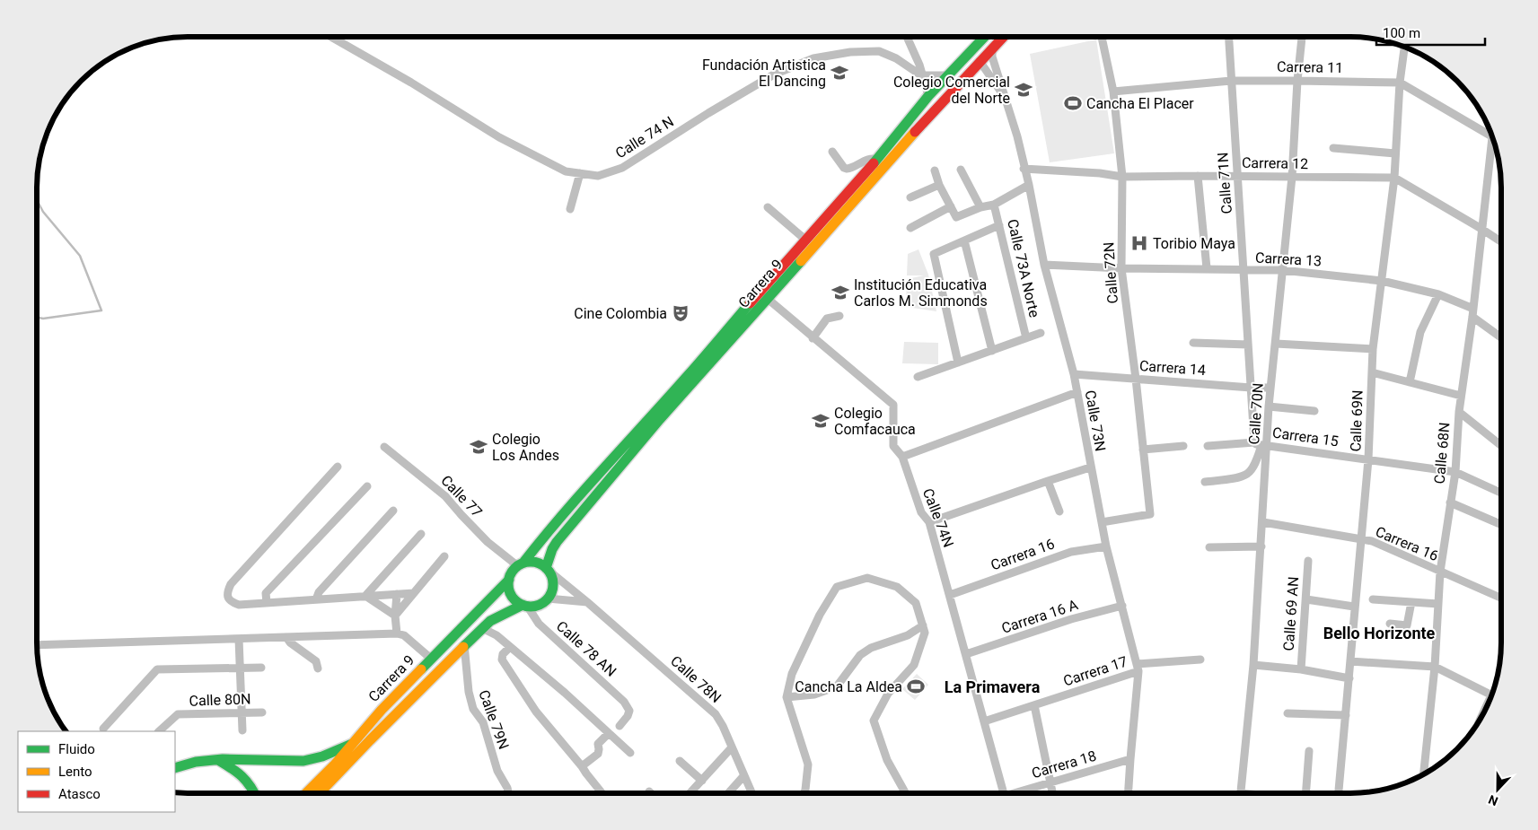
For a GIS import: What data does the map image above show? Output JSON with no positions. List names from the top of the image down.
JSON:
{
  "streets": {
    "main road": ["Carrera 9"],
    "street": [
      "Carrera 11",
      "Calle 74 N",
      "Carrera 12",
      "Calle 71N",
      "Carrera 13",
      "Calle 73A Norte",
      "Calle 72N",
      "Carrera 14",
      "Calle 70N",
      "Calle 73N",
      "Calle 69N",
      "Carrera 15",
      "Calle 68N",
      "Calle 77",
      "Calle 74N",
      "Carrera 16",
      "Calle 69 AN",
      "Carrera 16 A",
      "Calle 78 AN",
      "Carrera 17",
      "Calle 78N",
      "Calle 80N",
      "Calle 79N",
      "Carrera 18"
    ]
  },
  "crossings": [
    ["Carrera 11", "Calle 71N"],
    ["Carrera 11", "Calle 72N"],
    ["Carrera 11", "Calle 70N"],
    ["Carrera 11", "Calle 69N"],
    ["Carrera 12", "Calle 71N"],
    ["Carrera 12", "Calle 72N"],
    ["Carrera 12", "Calle 70N"],
    ["Carrera 12", "Calle 73N"],
    ["Carrera 12", "Calle 69N"],
    ["Carrera 12", "Calle 68N"],
    ["Calle 71N", "Carrera 13"],
    ["Calle 71N", "Carrera 14"],
    ["Calle 71N", "Calle 70N"],
    ["Calle 71N", "Carrera 15"],
    ["Carrera 13", "Calle 72N"],
    ["Carrera 13", "Calle 70N"],
    ["Carrera 13", "Calle 73N"],
    ["Carrera 13", "Calle 69N"],
    ["Carrera 13", "Calle 68N"],
    ["Calle 72N", "Carrera 14"],
    ["Calle 72N", "Calle 73N"],
    ["Carrera 9", "Calle 73N"],
    ["Carrera 9", "Calle 77"],
    ["Carrera 9", "Calle 74N"],
    ["Carrera 9", "Calle 78 AN"],
    ["Carrera 9", "Calle 78N"],
    ["Carrera 9", "Calle 79N"],
    ["Carrera 14", "Calle 70N"],
    ["Carrera 14", "Calle 73N"],
    ["Calle 70N", "Carrera 15"],
    ["Calle 70N", "Carrera 16"],
    ["Calle 73N", "Carrera 16"],
    ["Calle 73N", "Carrera 16 A"],
    ["Calle 73N", "Carrera 17"],
    ["Calle 73N", "Carrera 18"],
    ["Calle 69N", "Carrera 15"],
    ["Calle 69N", "Carrera 16"],
    ["Carrera 15", "Calle 68N"],
    ["Calle 68N", "Carrera 16"],
    ["Calle 77", "Calle 78 AN"],
    ["Calle 77", "Calle 78N"],
    ["Calle 74N", "Carrera 16"],
    ["Calle 74N", "Carrera 16 A"],
    ["Calle 74N", "Carrera 17"],
    ["Calle 78 AN", "Calle 78N"]
  ],
  "districts": ["Bello Horizonte", "La Primavera"],
  "places": {
    "school or university": [
      "Fundación Artistica El Dancing",
      "Colegio Comercial del Norte",
      "Institución Educativa Carlos M. Simmonds",
      "Colegio Comfacauca",
      "Colegio Los Andes"
    ],
    "sports": ["Cancha El Placer", "Cancha La Aldea"],
    "hospital": ["Toribio Maya"],
    "theatre": ["Cine Colombia"]
  },
  "legend": ["Fluido", "Lento", "Atasco"],
  "scale_bar": "100 m",
  "north": "bottom"
}
